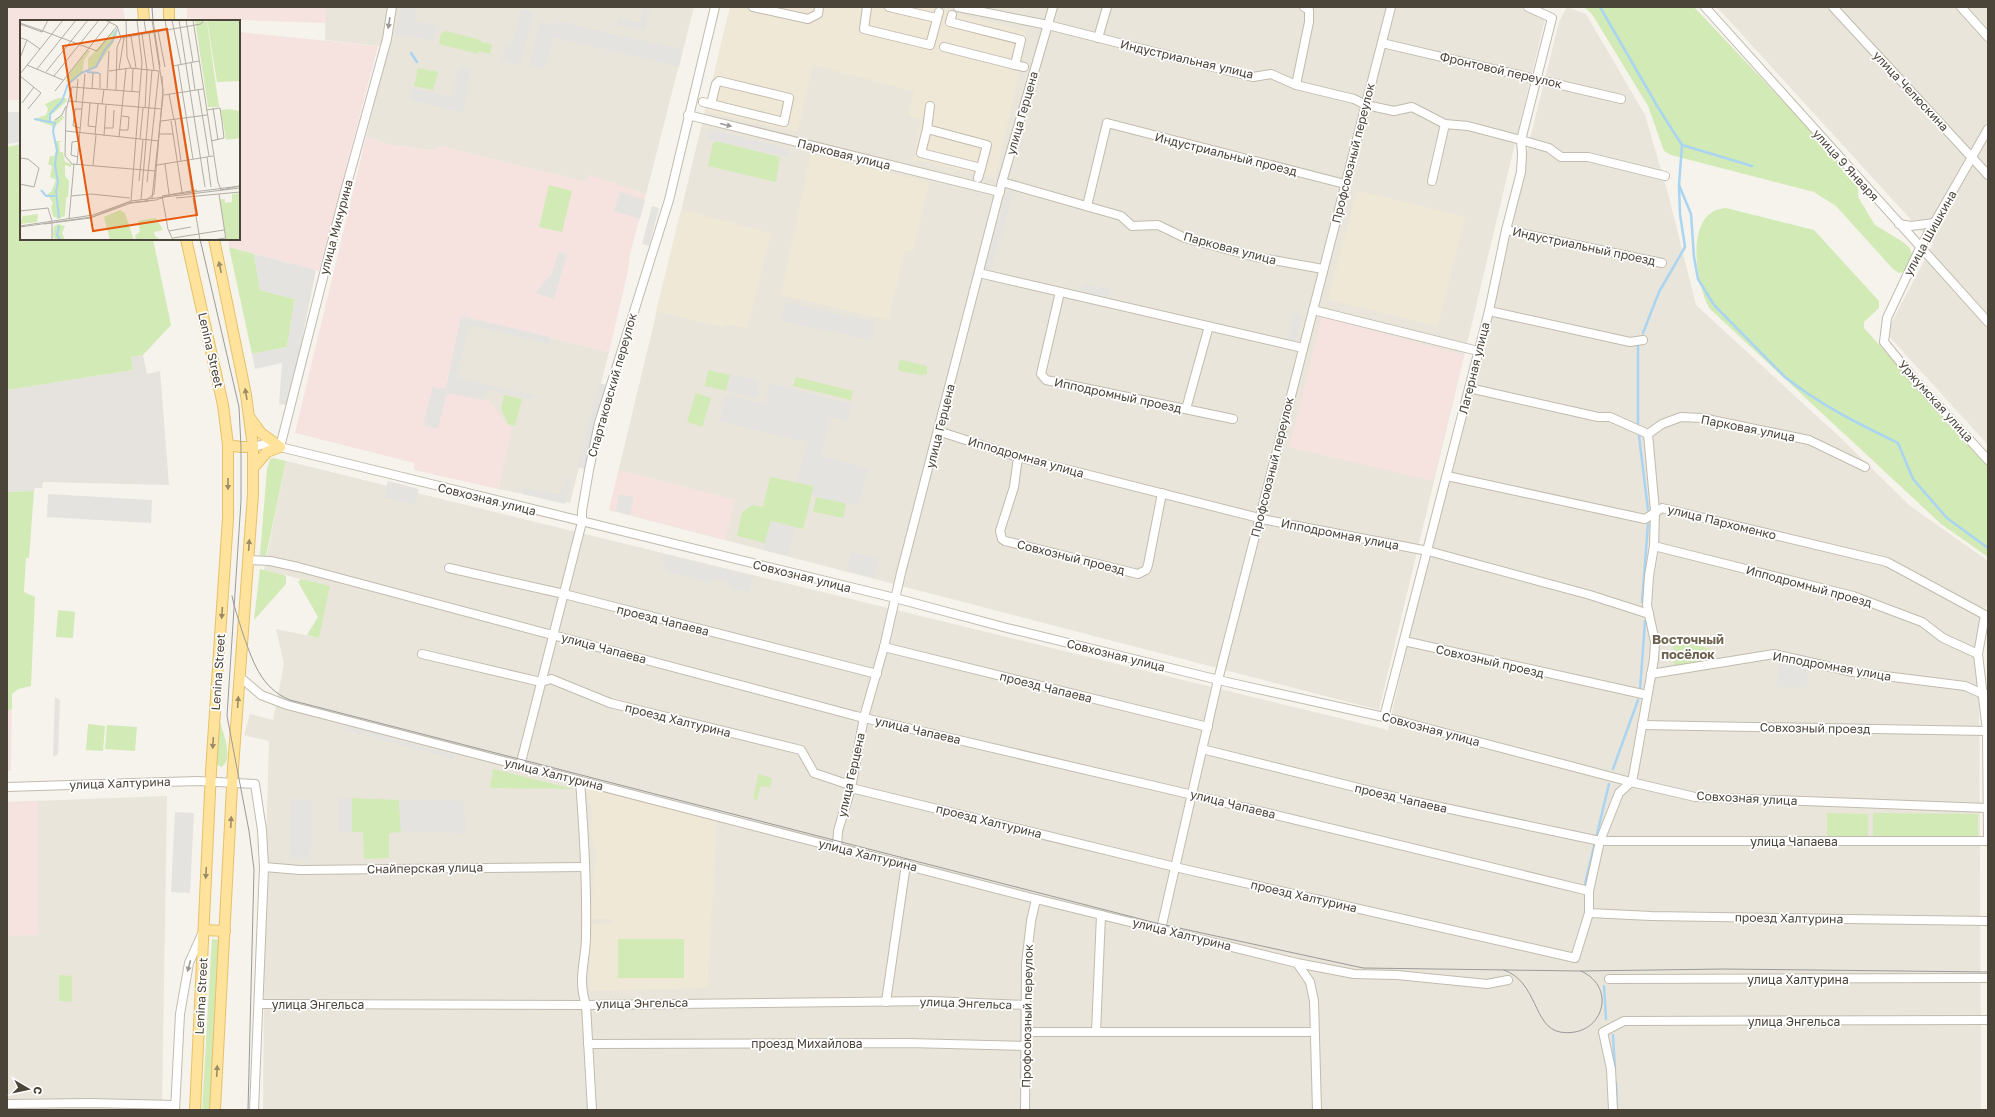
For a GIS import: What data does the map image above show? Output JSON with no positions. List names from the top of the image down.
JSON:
{
  "streets": {
    "main road": ["Lenina Street"],
    "street": [
      "Индустриальная улица",
      "Фронтовой переулок",
      "улица Челюскина",
      "улица Герцена",
      "Профсоюзный переулок",
      "Парковая улица",
      "Индустриальный проезд",
      "улица 9 Января",
      "улица Мичурина",
      "улица Шишкина",
      "Лагерная улица",
      "Спартаковский переулок",
      "Ипподромный проезд",
      "Уржумская улица",
      "Ипподромная улица",
      "Совхозная улица",
      "улица Пархоменко",
      "Совхозный проезд",
      "проезд Чапаева",
      "улица Чапаева",
      "проезд Халтурина",
      "улица Халтурина",
      "Снайперская улица",
      "улица Энгельса",
      "проезд Михайлова"
    ]
  },
  "crossings": [
    ["Индустриальная улица", "улица Герцена"],
    ["Индустриальная улица", "Профсоюзный переулок"],
    ["Индустриальная улица", "Лагерная улица"],
    ["Фронтовой переулок", "Профсоюзный переулок"],
    ["Фронтовой переулок", "Лагерная улица"],
    ["улица Челюскина", "улица Шишкина"],
    ["улица Герцена", "Парковая улица"],
    ["улица Герцена", "Ипподромная улица"],
    ["улица Герцена", "Совхозная улица"],
    ["улица Герцена", "проезд Чапаева"],
    ["улица Герцена", "улица Чапаева"],
    ["улица Герцена", "проезд Халтурина"],
    ["улица Герцена", "улица Халтурина"],
    ["Профсоюзный переулок", "Парковая улица"],
    ["Профсоюзный переулок", "Индустриальный проезд"],
    ["Профсоюзный переулок", "Ипподромная улица"],
    ["Профсоюзный переулок", "Совхозная улица"],
    ["Профсоюзный переулок", "проезд Чапаева"],
    ["Профсоюзный переулок", "улица Чапаева"],
    ["Профсоюзный переулок", "проезд Халтурина"],
    ["Профсоюзный переулок", "улица Халтурина"],
    ["Профсоюзный переулок", "улица Энгельса"],
    ["Профсоюзный переулок", "проезд Михайлова"],
    ["Парковая улица", "Индустриальный проезд"],
    ["Парковая улица", "Спартаковский переулок"],
    ["Индустриальный проезд", "Лагерная улица"],
    ["улица 9 Января", "улица Шишкина"],
    ["улица Мичурина", "Совхозная улица"],
    ["улица Шишкина", "Уржумская улица"],
    ["Lenina Street", "Совхозная улица"],
    ["Lenina Street", "улица Чапаева"],
    ["Lenina Street", "улица Халтурина"],
    ["Лагерная улица", "Ипподромная улица"],
    ["Лагерная улица", "Совхозная улица"],
    ["Лагерная улица", "улица Пархоменко"],
    ["Лагерная улица", "Совхозный проезд"],
    ["Спартаковский переулок", "Совхозная улица"],
    ["Спартаковский переулок", "проезд Чапаева"],
    ["Спартаковский переулок", "улица Чапаева"],
    ["Спартаковский переулок", "проезд Халтурина"],
    ["Спартаковский переулок", "улица Халтурина"],
    ["Ипподромная улица", "Совхозный проезд"],
    ["проезд Чапаева", "улица Чапаева"],
    ["улица Халтурина", "Снайперская улица"]
  ],
  "one_way": ["Парковая улица", "улица Мичурина"],
  "districts": ["Восточный посёлок"],
  "north": "right"
}
